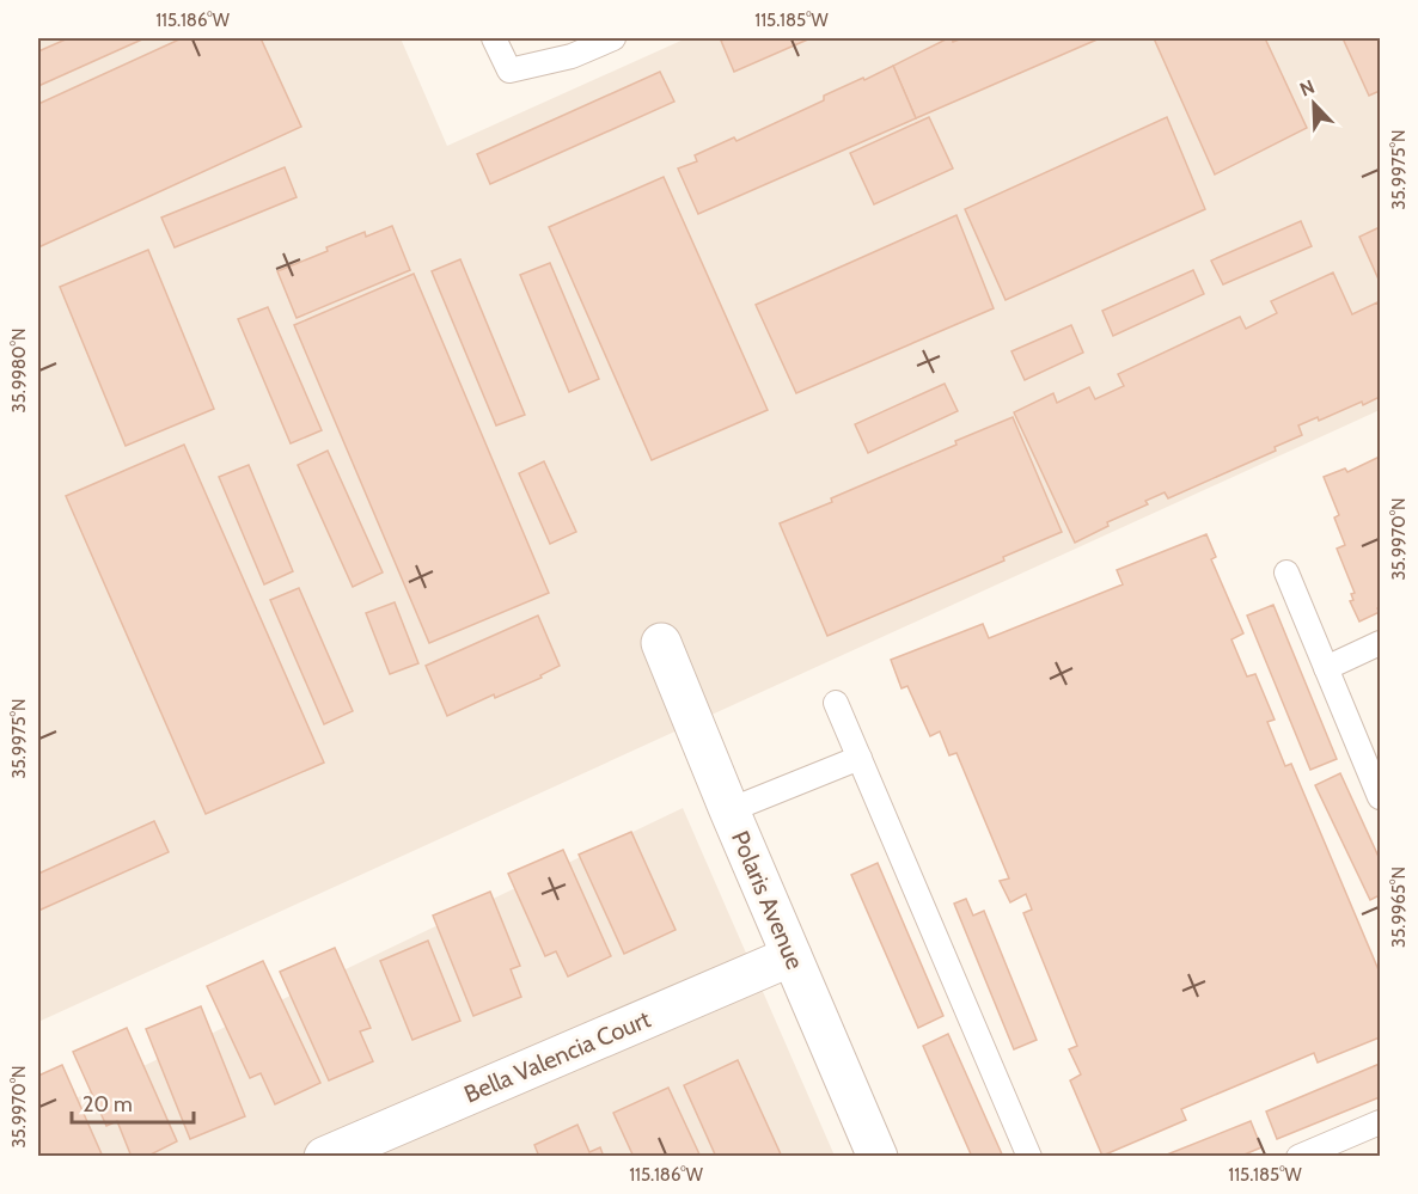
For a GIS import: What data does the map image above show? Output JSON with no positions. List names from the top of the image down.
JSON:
{
  "streets": {
    "street": ["Polaris Avenue", "Bella Valencia Court"]
  },
  "crossings": [
    ["Polaris Avenue", "Bella Valencia Court"]
  ],
  "scale_bar": "20 m",
  "north": "top left",
  "coordinates": [
    "115.186°W",
    "115.185°W",
    "35.9975°N",
    "35.9980°N",
    "35.9970°N",
    "35.9965°N"
  ]
}
